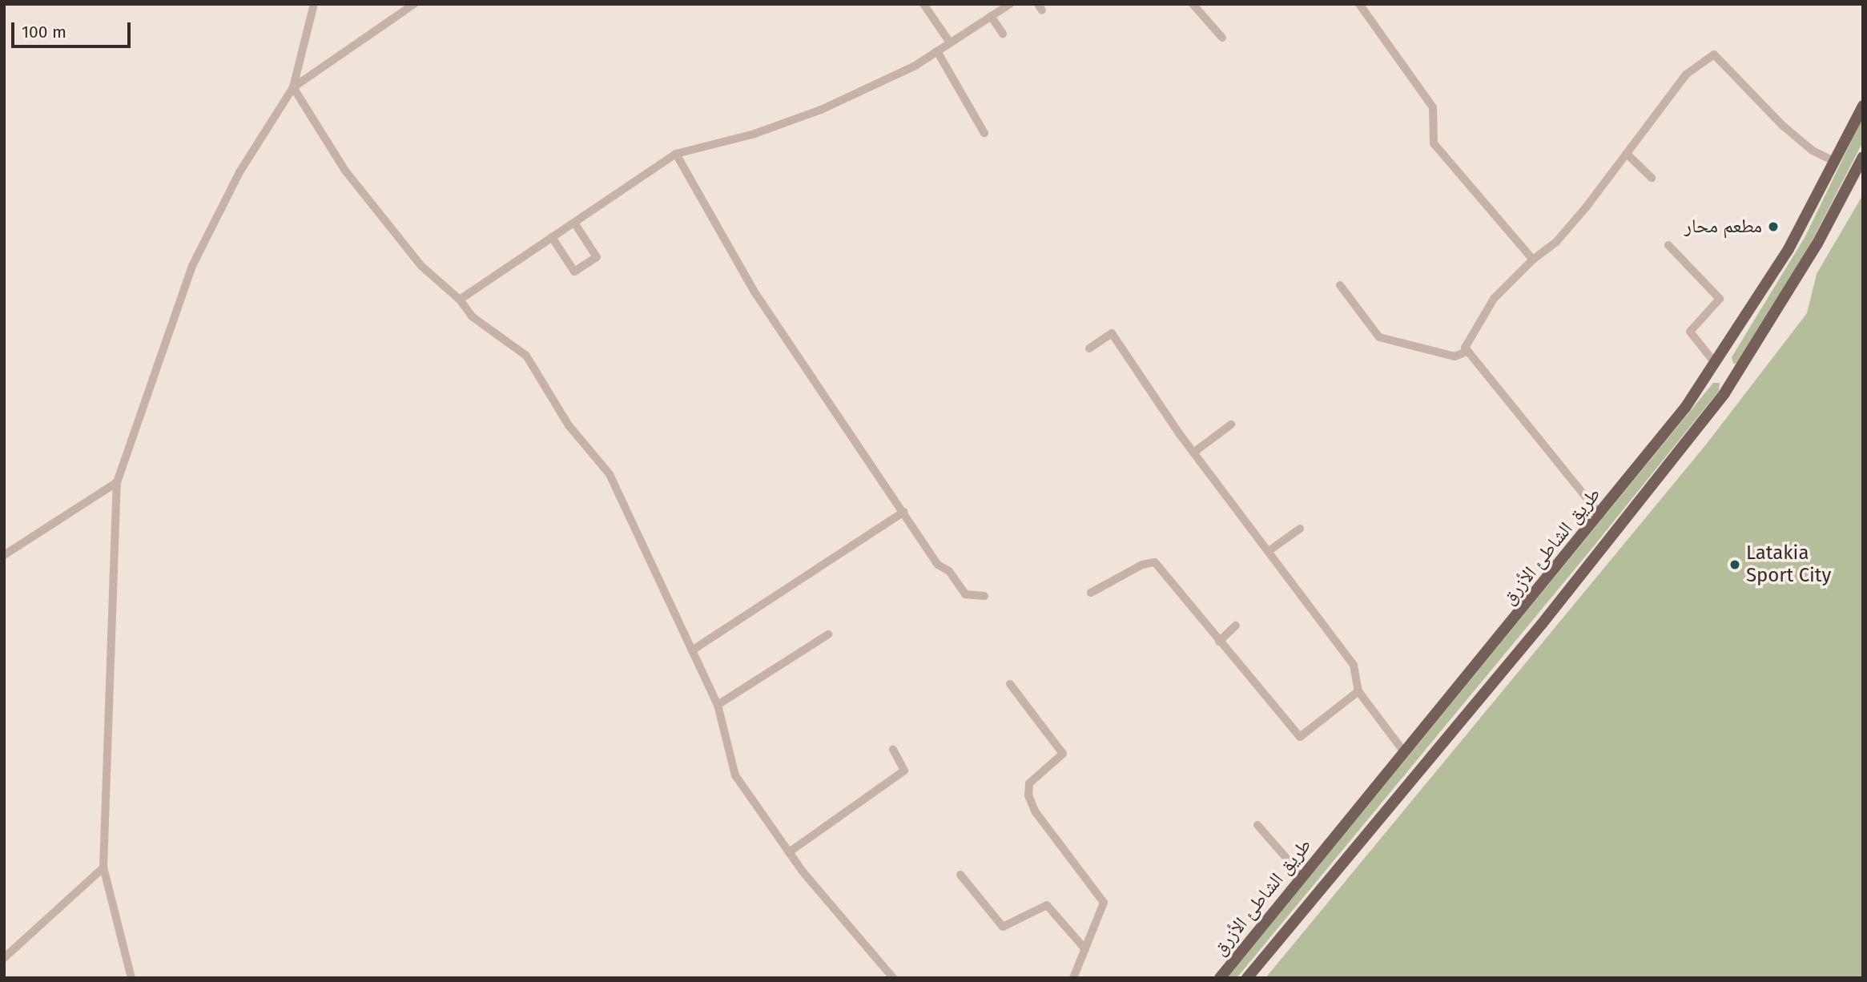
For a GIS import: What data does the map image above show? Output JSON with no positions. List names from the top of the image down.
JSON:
{
  "streets": {
    "main road": ["طريق الشاطئ الأزرق"]
  },
  "places": ["مطعم محار", "Latakia Sport City"],
  "scale_bar": "100 m"
}
